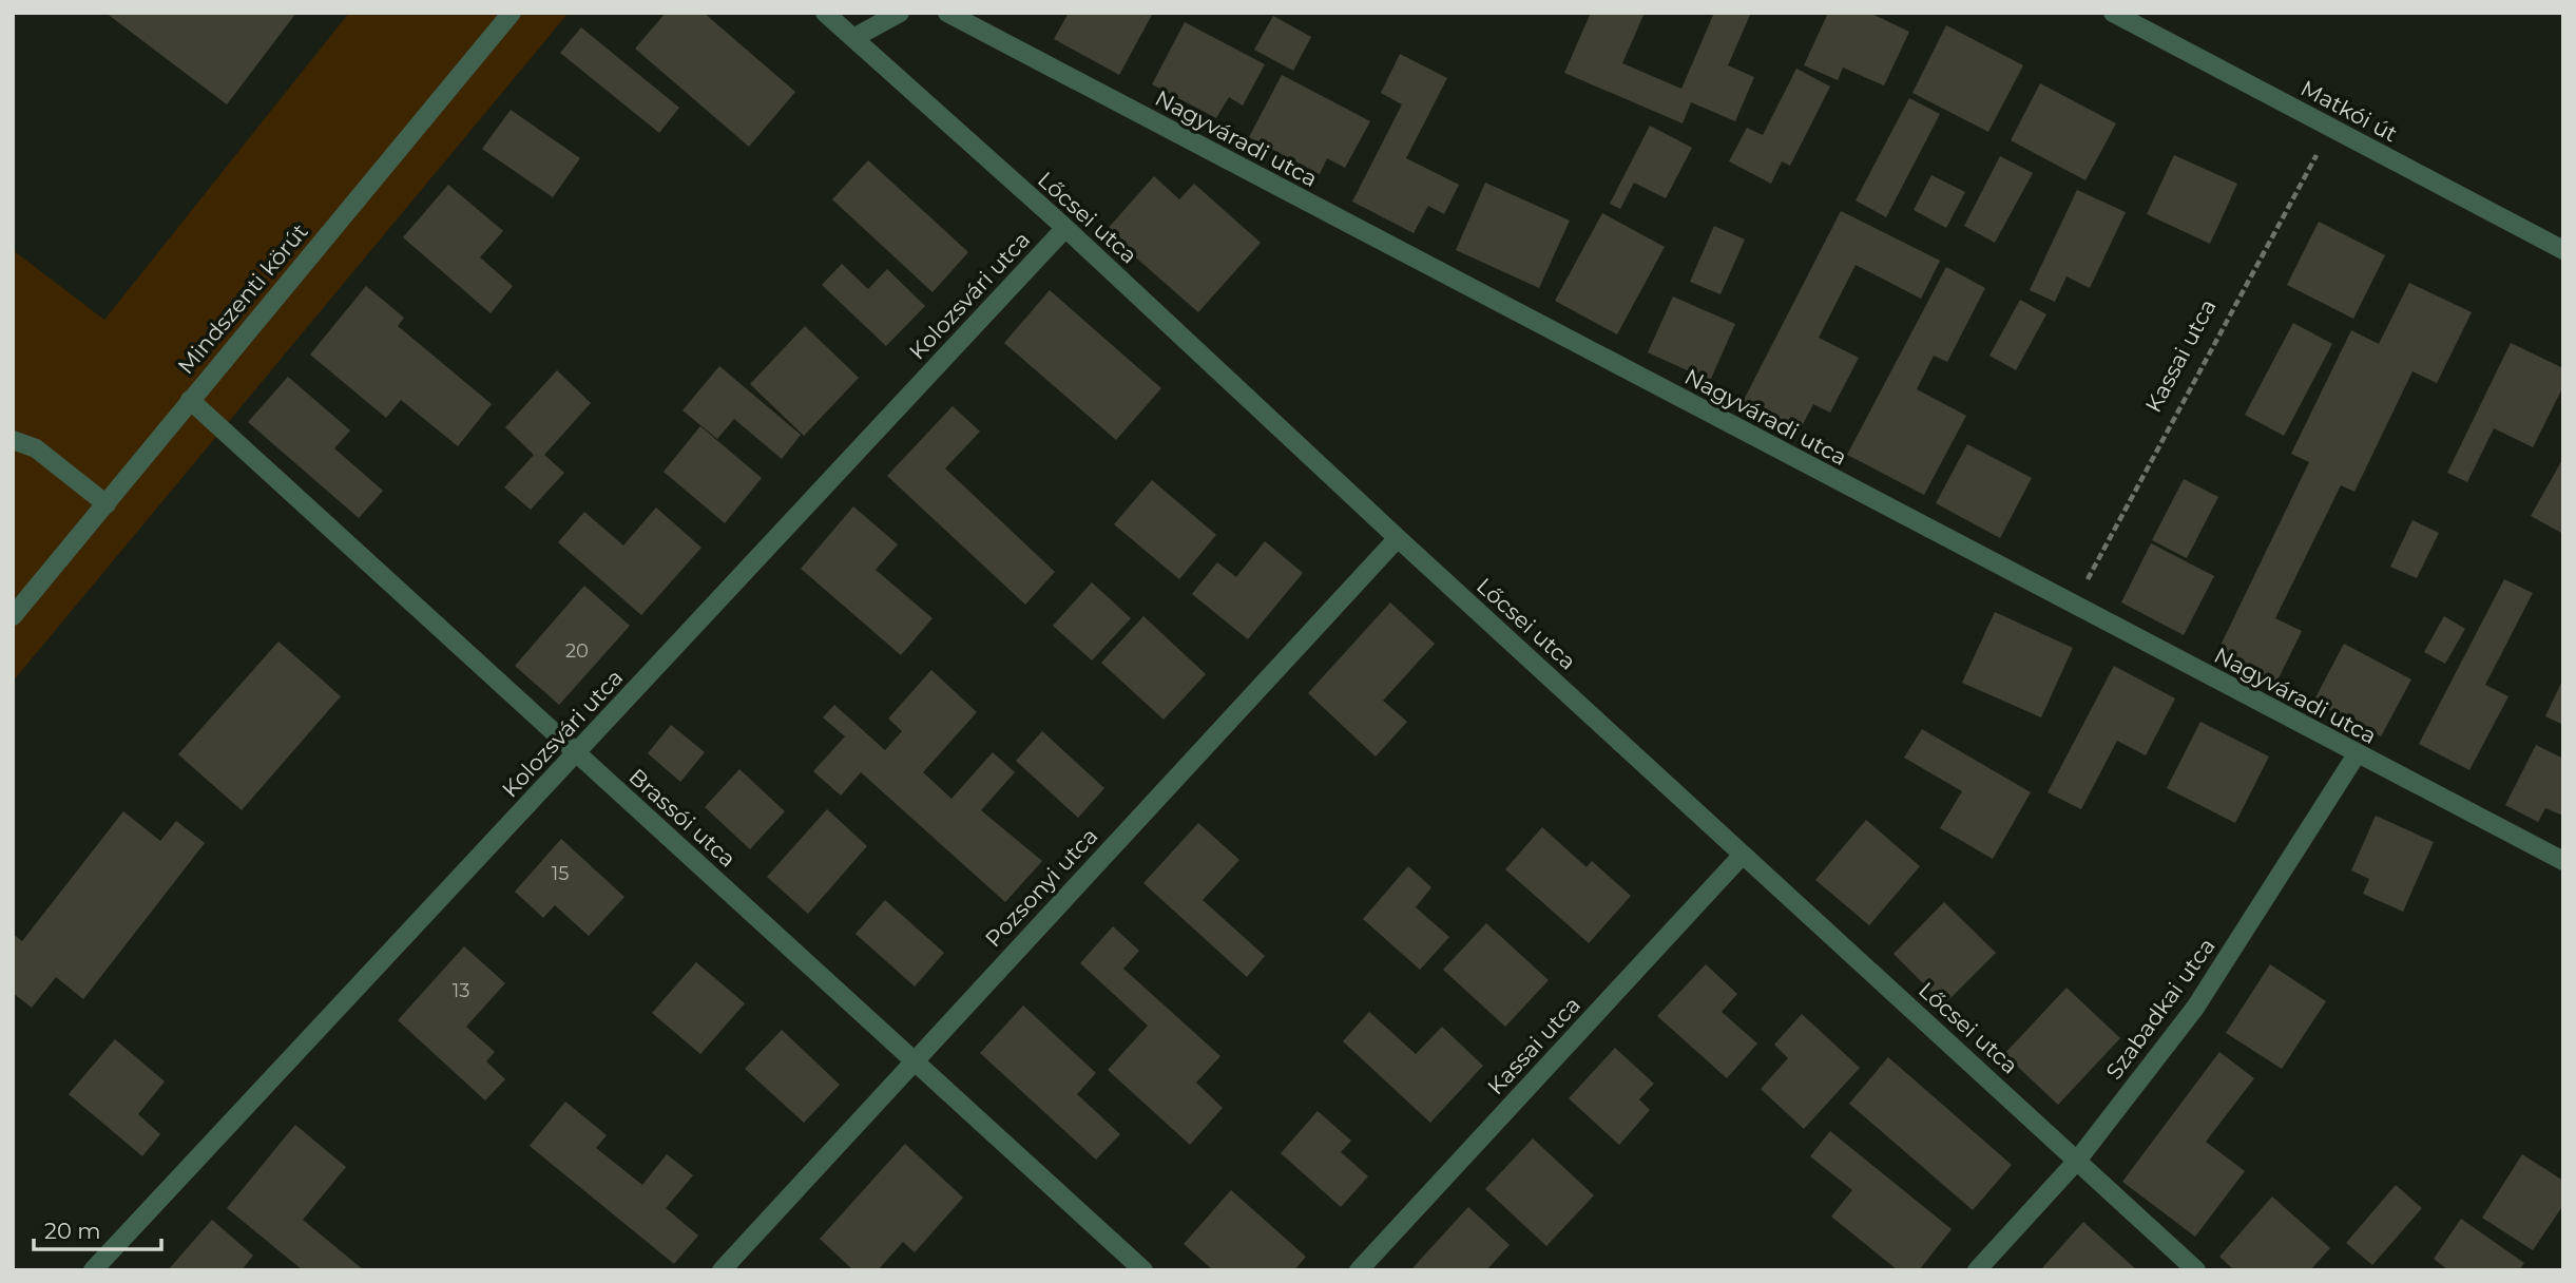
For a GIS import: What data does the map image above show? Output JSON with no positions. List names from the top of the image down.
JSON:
{
  "streets": {
    "street": [
      "Matkói út",
      "Nagyváradi utca",
      "Lőcsei utca",
      "Kolozsvári utca",
      "Mindszenti körút",
      "Kassai utca",
      "Brassói utca",
      "Pozsonyi utca",
      "Szabadkai utca"
    ]
  },
  "crossings": [
    ["Matkói út", "Kassai utca"],
    ["Nagyváradi utca", "Kassai utca"],
    ["Nagyváradi utca", "Szabadkai utca"],
    ["Lőcsei utca", "Kolozsvári utca"],
    ["Lőcsei utca", "Kassai utca"],
    ["Lőcsei utca", "Pozsonyi utca"],
    ["Lőcsei utca", "Szabadkai utca"],
    ["Kolozsvári utca", "Brassói utca"],
    ["Mindszenti körút", "Brassói utca"],
    ["Brassói utca", "Pozsonyi utca"]
  ],
  "house_numbers": ["20", "15", "13"],
  "scale_bar": "20 m"
}
